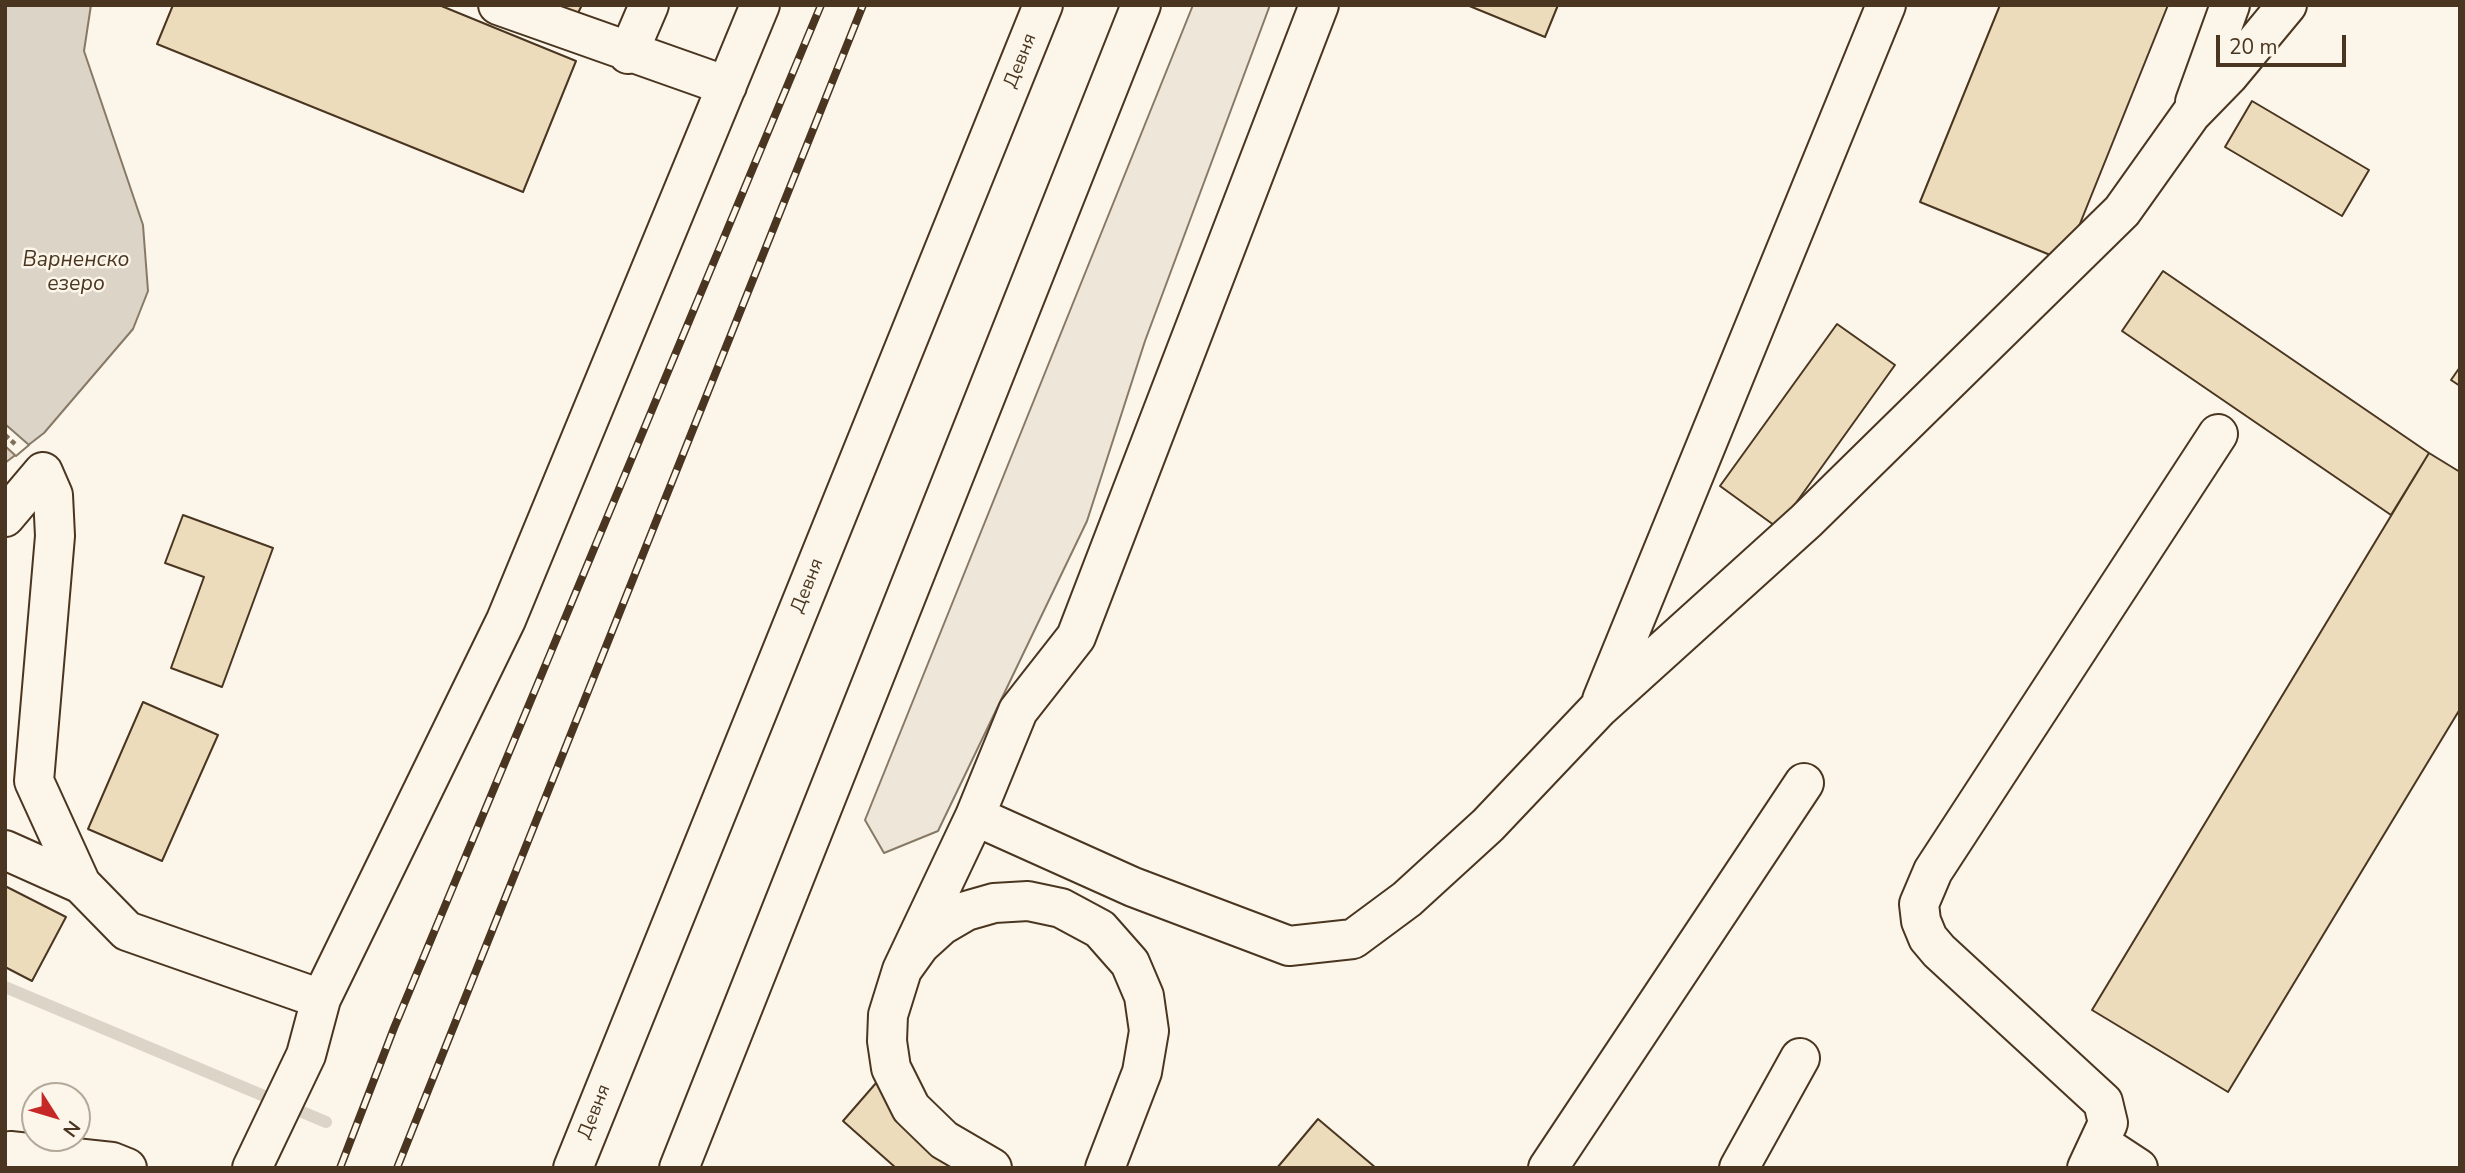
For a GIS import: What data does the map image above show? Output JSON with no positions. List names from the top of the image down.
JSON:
{
  "streets": {
    "main road": ["Девня"]
  },
  "water": ["Варненско езеро"],
  "scale_bar": "20 m",
  "north": "bottom right"
}
